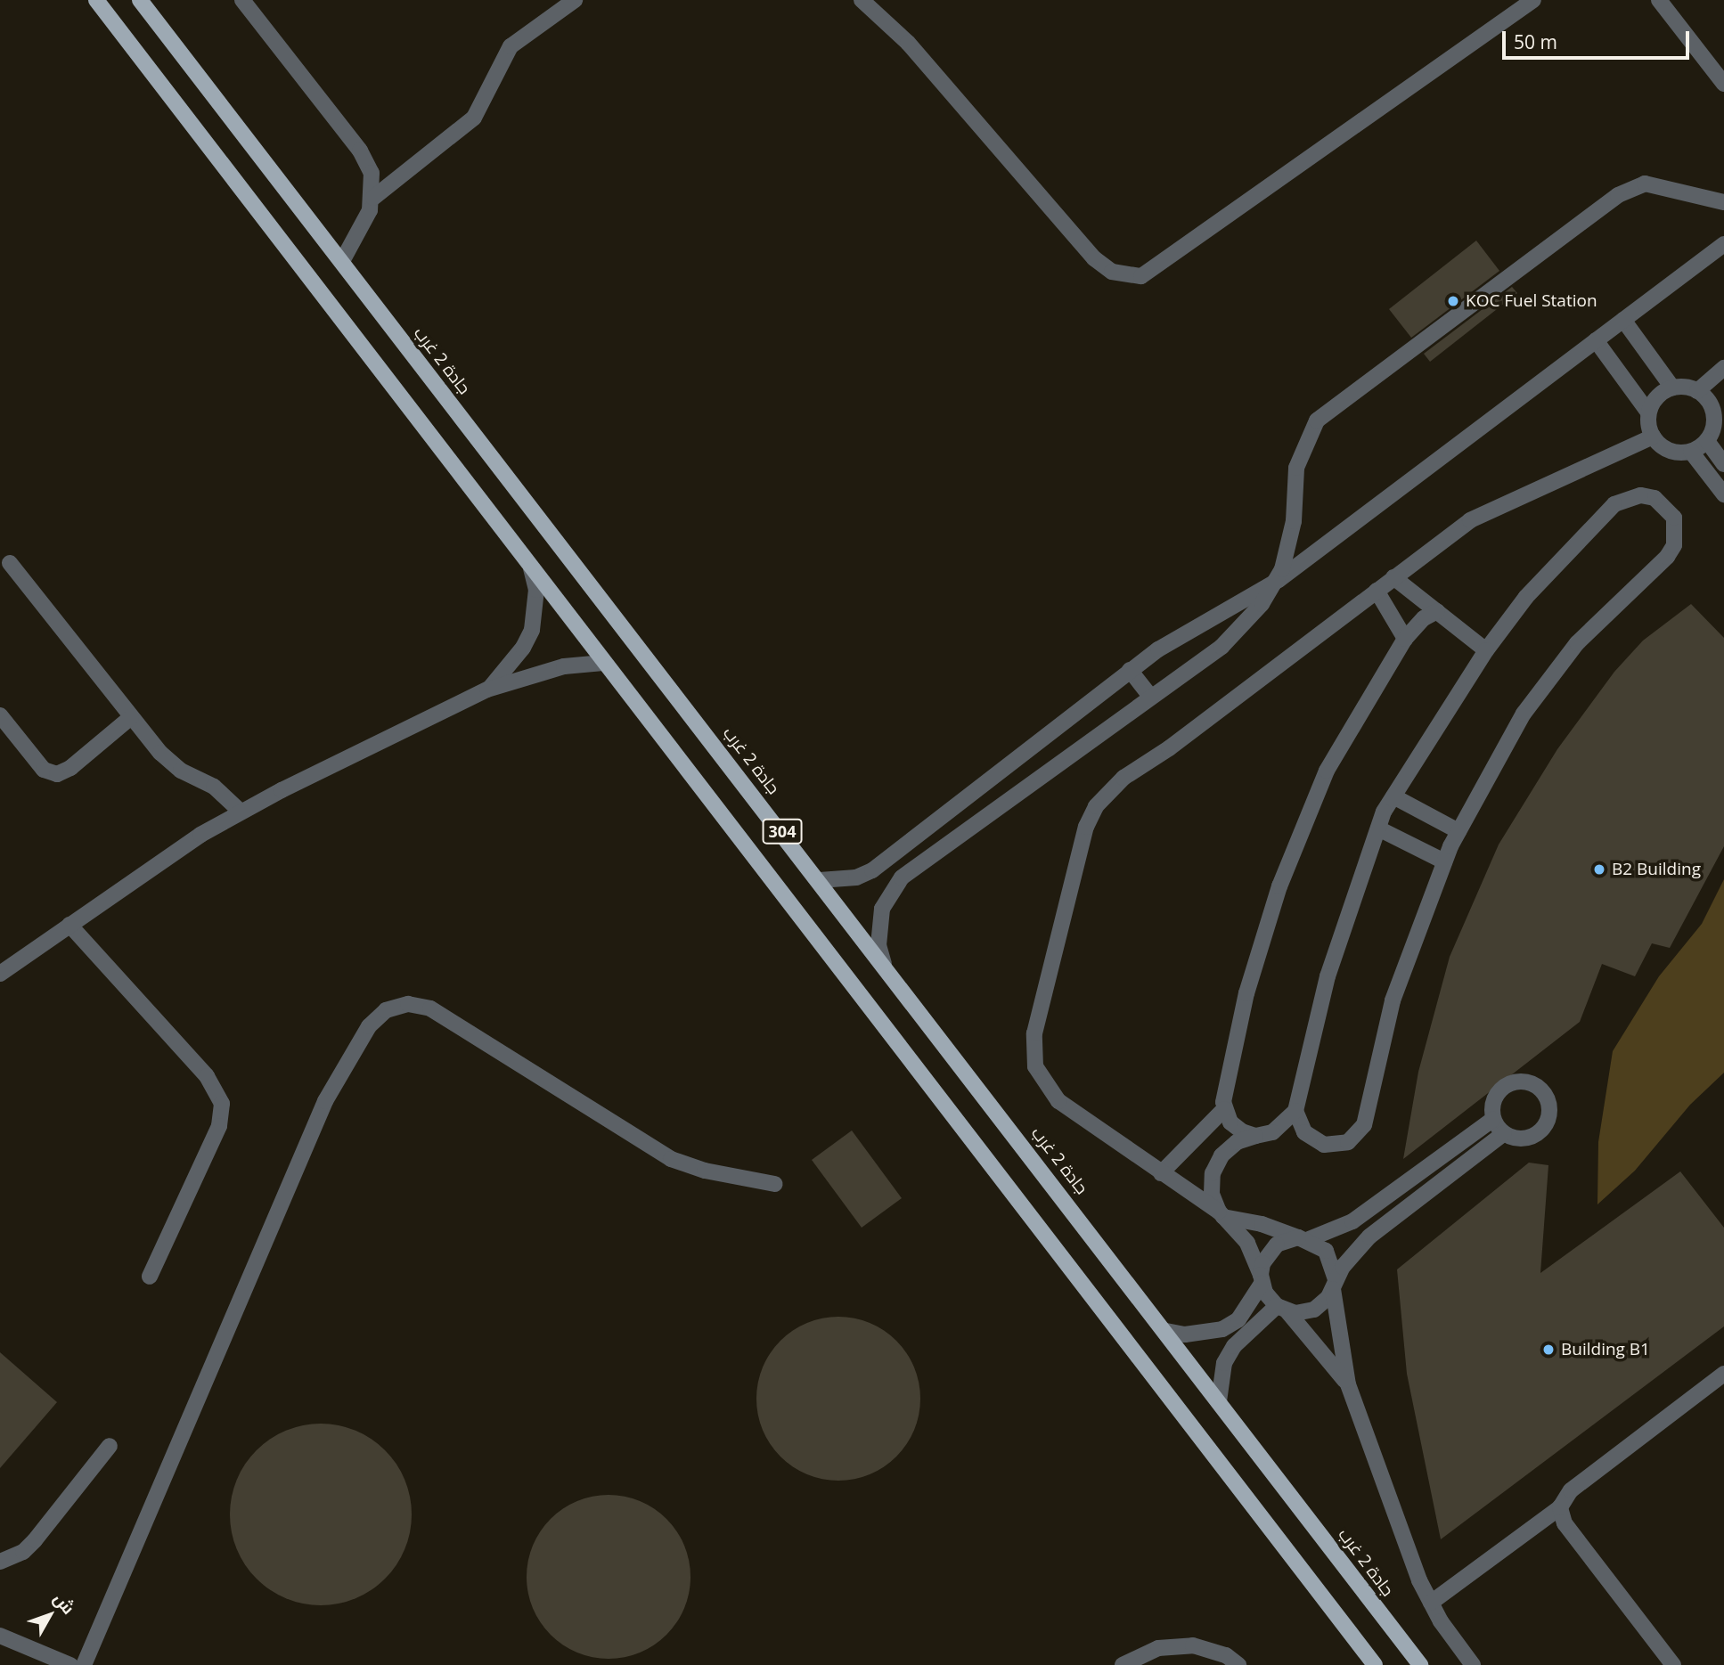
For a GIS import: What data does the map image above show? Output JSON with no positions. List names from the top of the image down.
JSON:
{
  "streets": {
    "main road": ["جادة 2 غرب", "304"]
  },
  "places": ["KOC Fuel Station", "B2 Building", "Building B1"],
  "scale_bar": "50 m",
  "north": "top right"
}
